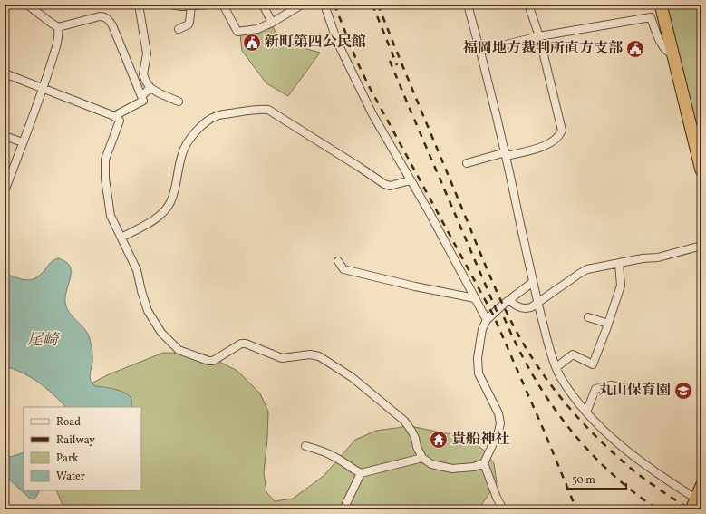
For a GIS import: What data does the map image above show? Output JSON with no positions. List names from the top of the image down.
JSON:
{
  "water": ["尾崎"],
  "places": {
    "public building": ["新町第四公民館", "福岡地方裁判所直方支部"],
    "school or university": ["丸山保育園"],
    "temple": ["貴船神社"]
  },
  "legend": [
    "Road",
    "Railway",
    "Park",
    "Water"
  ],
  "scale_bar": "50 m"
}
